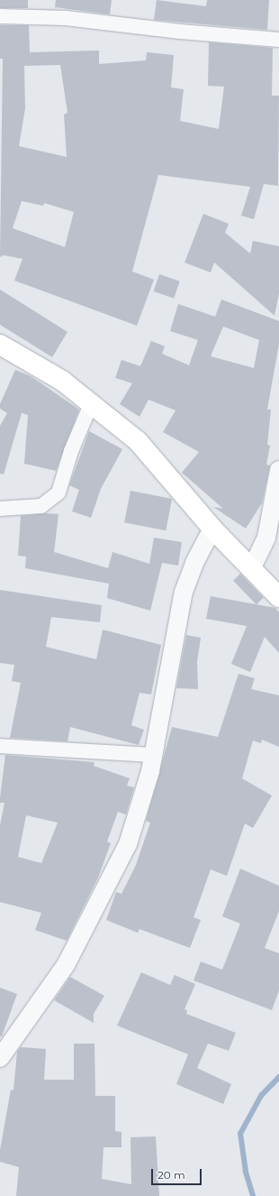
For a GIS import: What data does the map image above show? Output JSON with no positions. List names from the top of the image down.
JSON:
{
  "scale_bar": "20 m"
}
